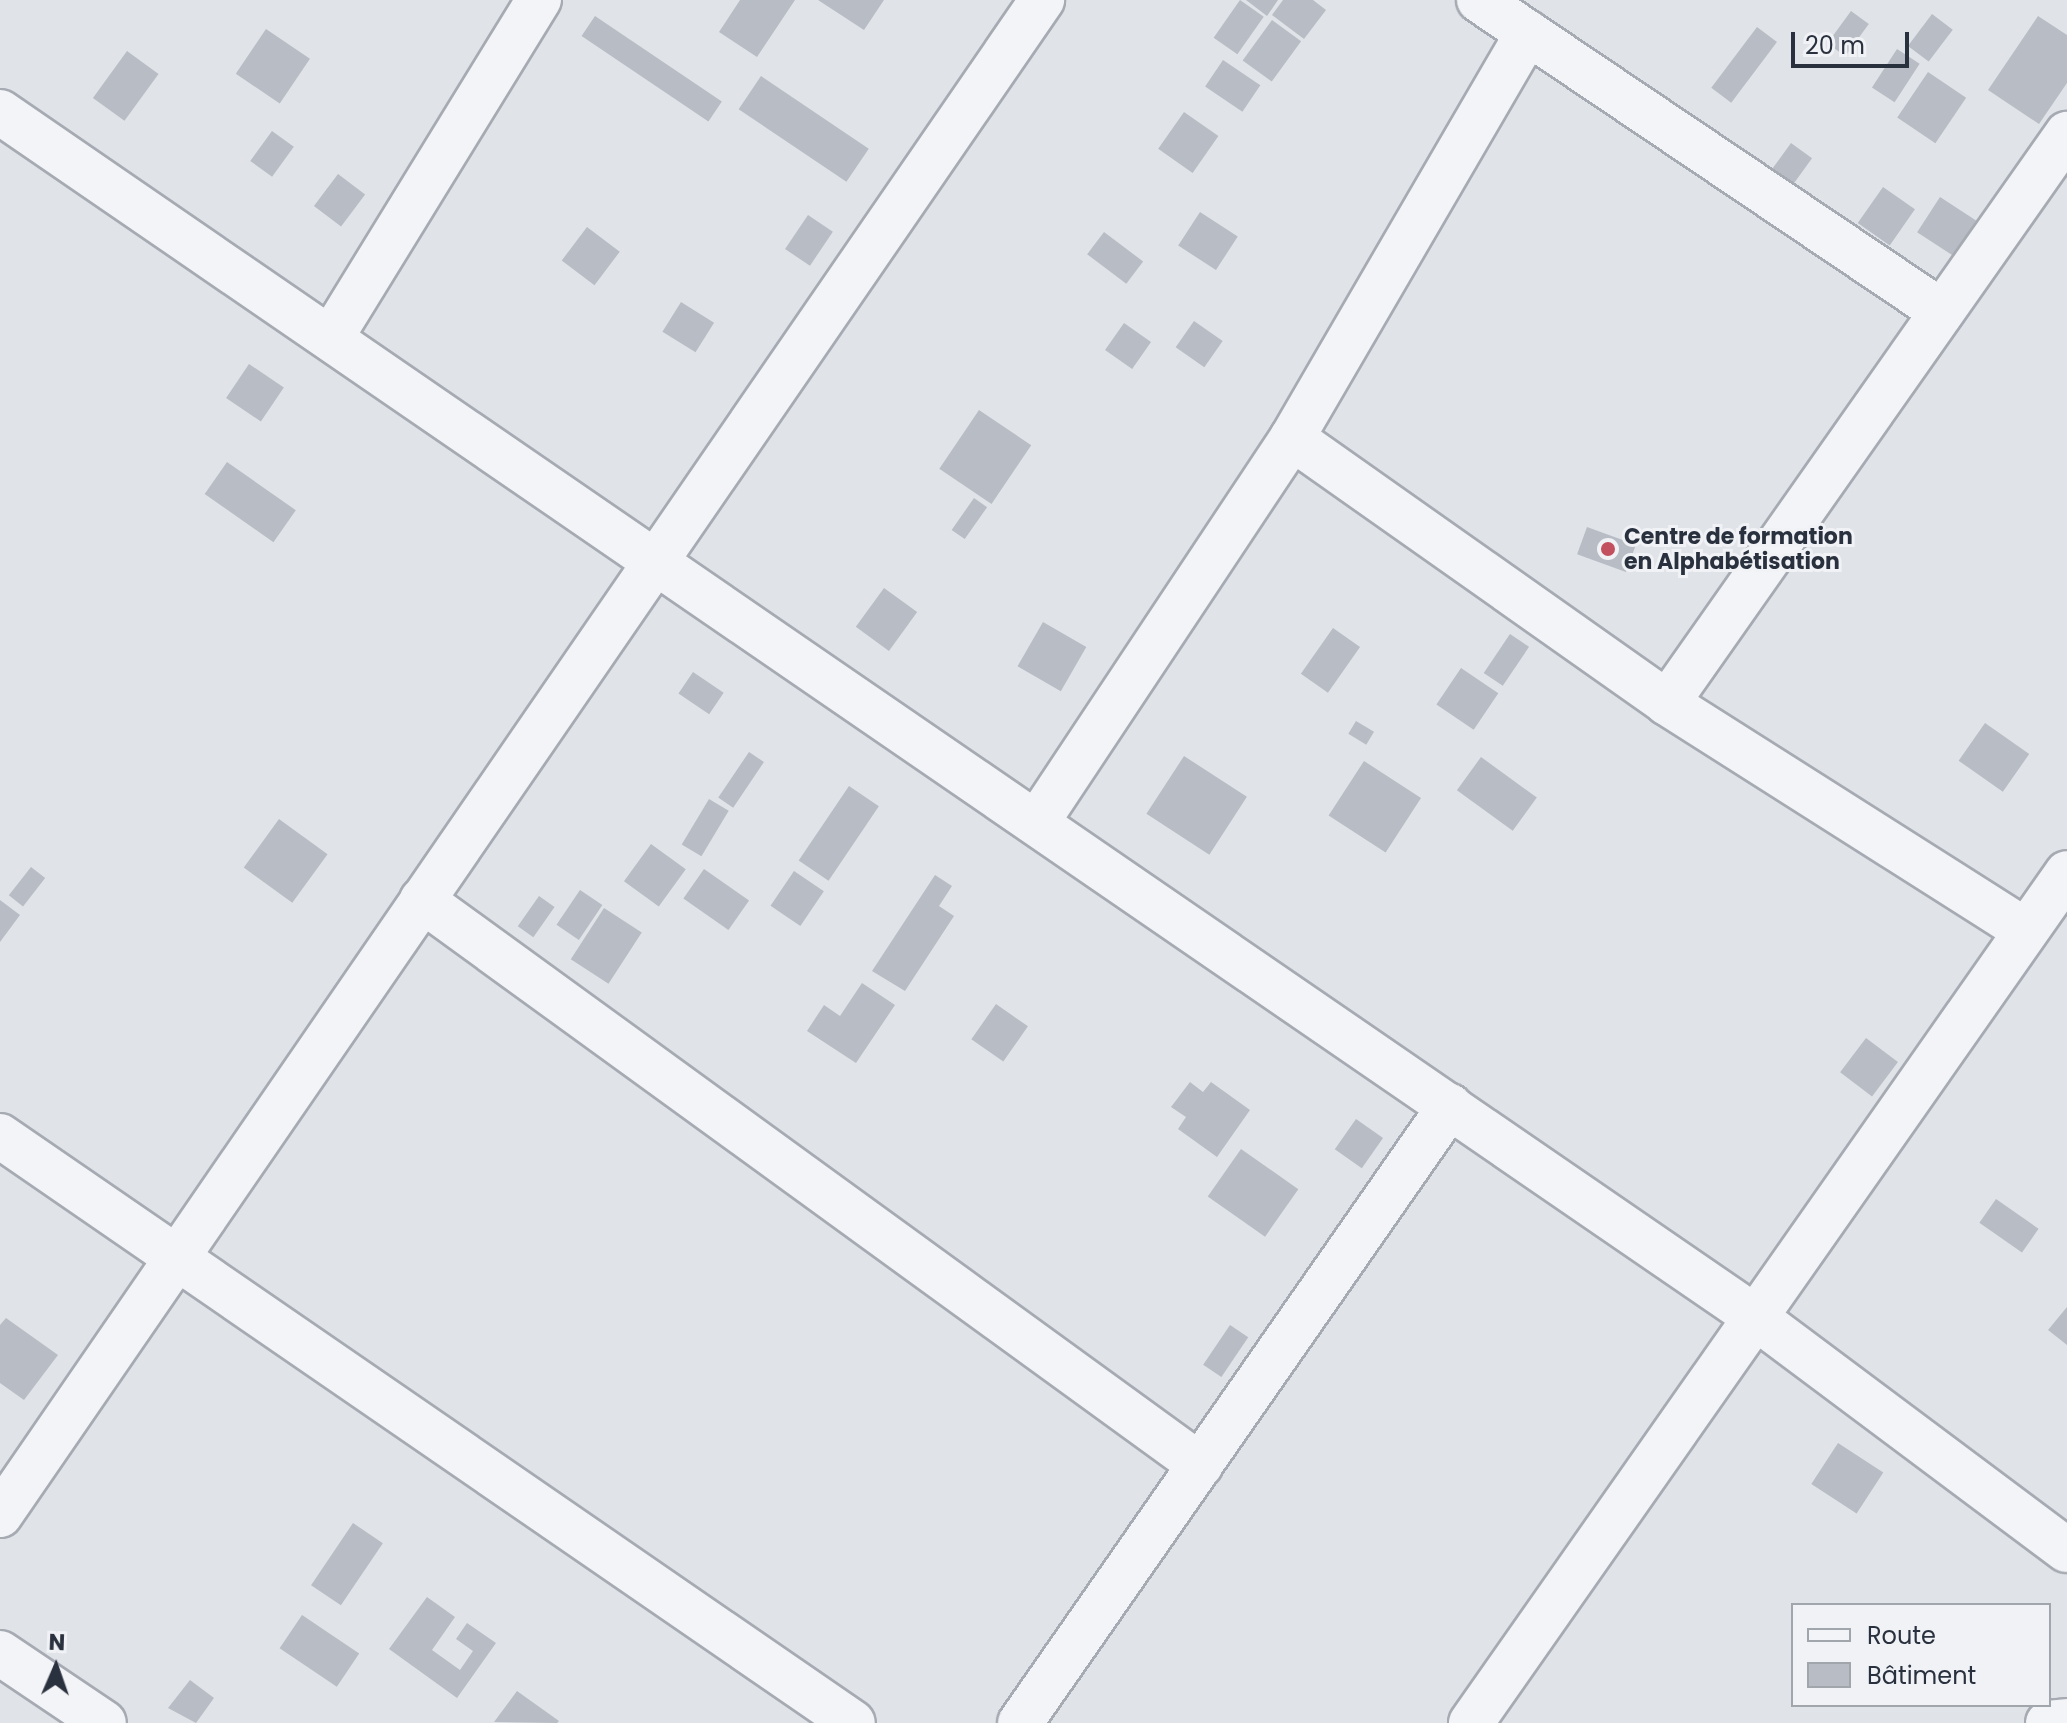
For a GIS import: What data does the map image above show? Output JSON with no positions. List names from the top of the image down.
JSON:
{
  "places": ["Centre de formation en Alphabétisation"],
  "legend": ["Route", "Bâtiment"],
  "scale_bar": "20 m",
  "north": "top"
}
